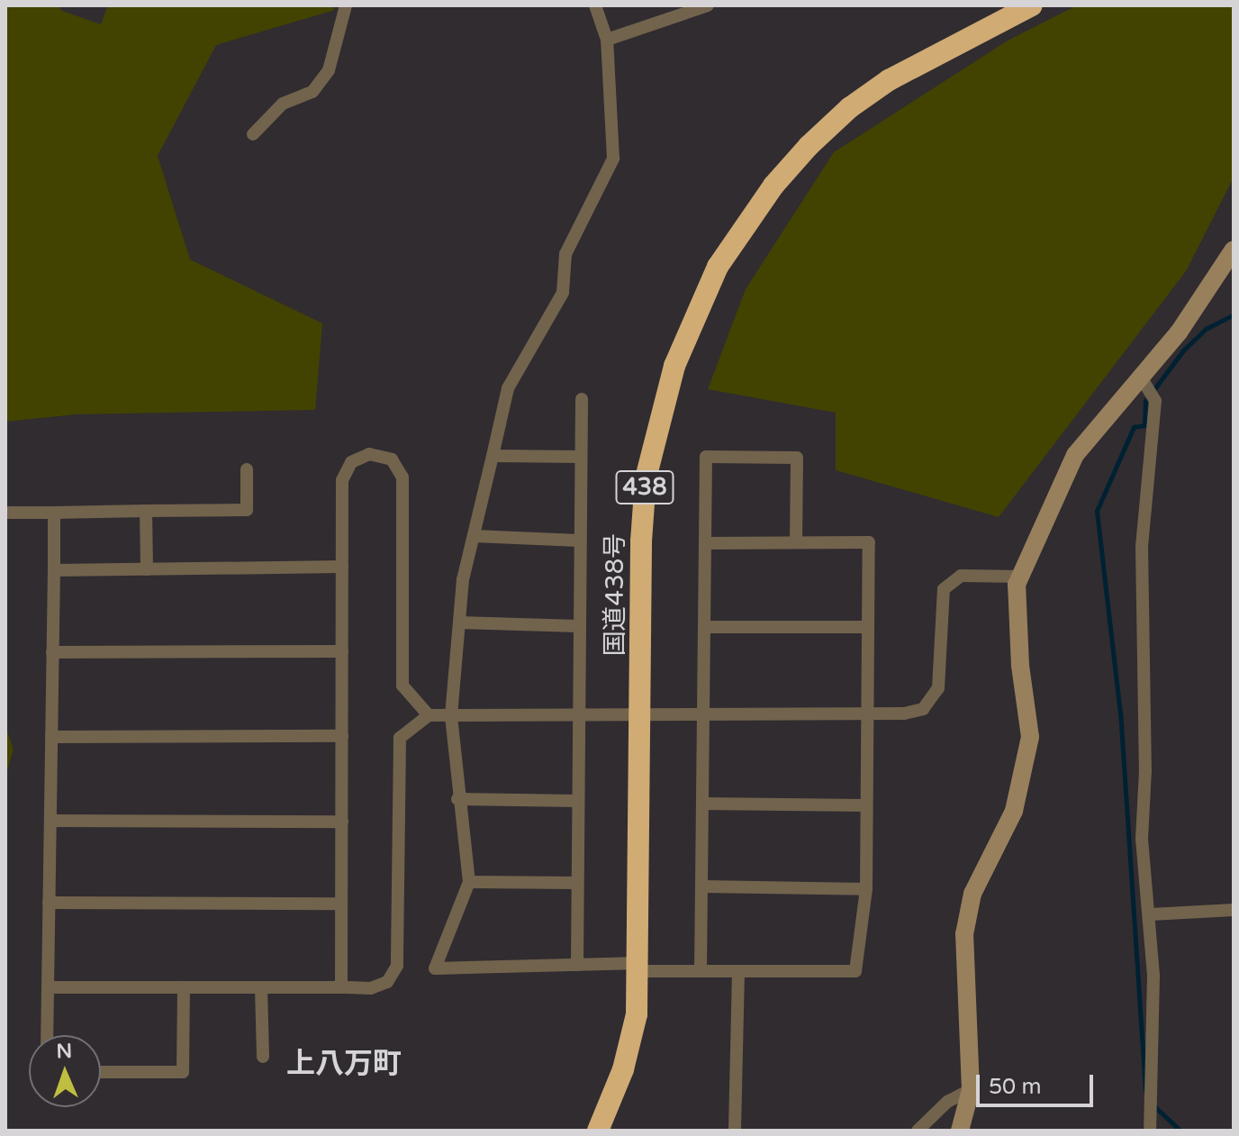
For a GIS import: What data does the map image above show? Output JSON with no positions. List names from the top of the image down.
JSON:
{
  "streets": {
    "highway": ["438", "国道438号"]
  },
  "districts": ["上八万町"],
  "scale_bar": "50 m",
  "north": "top"
}
